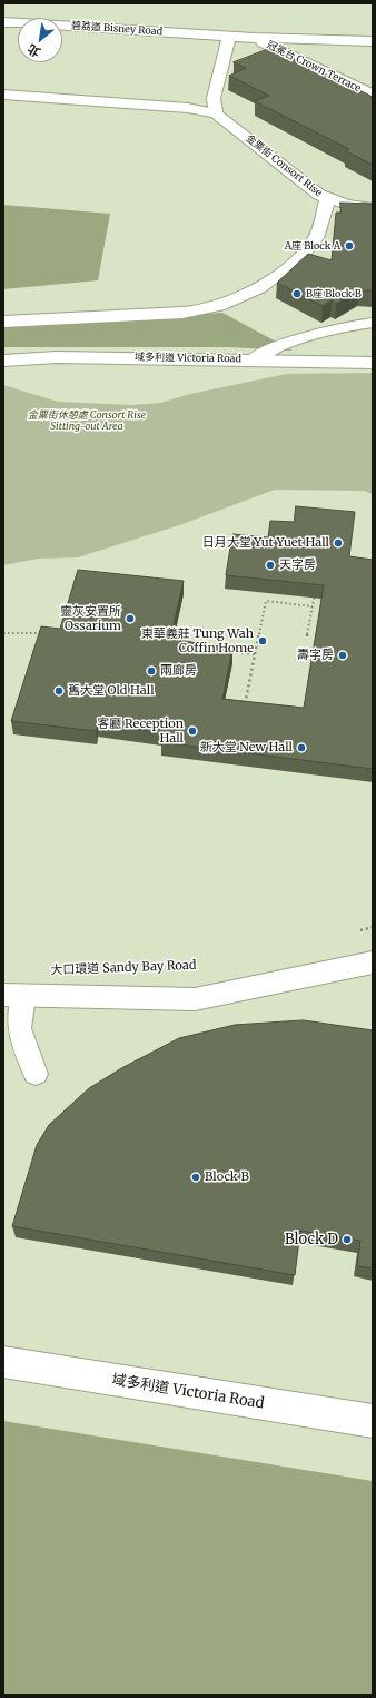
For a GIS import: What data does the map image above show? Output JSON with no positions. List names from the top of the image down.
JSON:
{
  "streets": {
    "street": [
      "碧荔道 Bisney Road",
      "冠冕台 Crown Terrace",
      "金粟街 Consort Rise",
      "域多利道 Victoria Road"
    ]
  },
  "crossings": [
    ["碧荔道 Bisney Road", "冠冕台 Crown Terrace"]
  ],
  "parks": ["金粟街休憩處 Consort Rise Sitting-out Area"],
  "places": [
    "A座 Block A",
    "B座 Block B",
    "日月大堂 Yut Yuet Hall",
    "天字房",
    "靈灰安置所 Ossarium",
    "東華義莊 Tung Wah Coffin Home",
    "壽字房",
    "兩廊房",
    "舊大堂 Old Hall",
    "客廳 Reception Hall",
    "新大堂 New Hall",
    "Block B",
    "Block D"
  ],
  "north": "bottom left"
}
